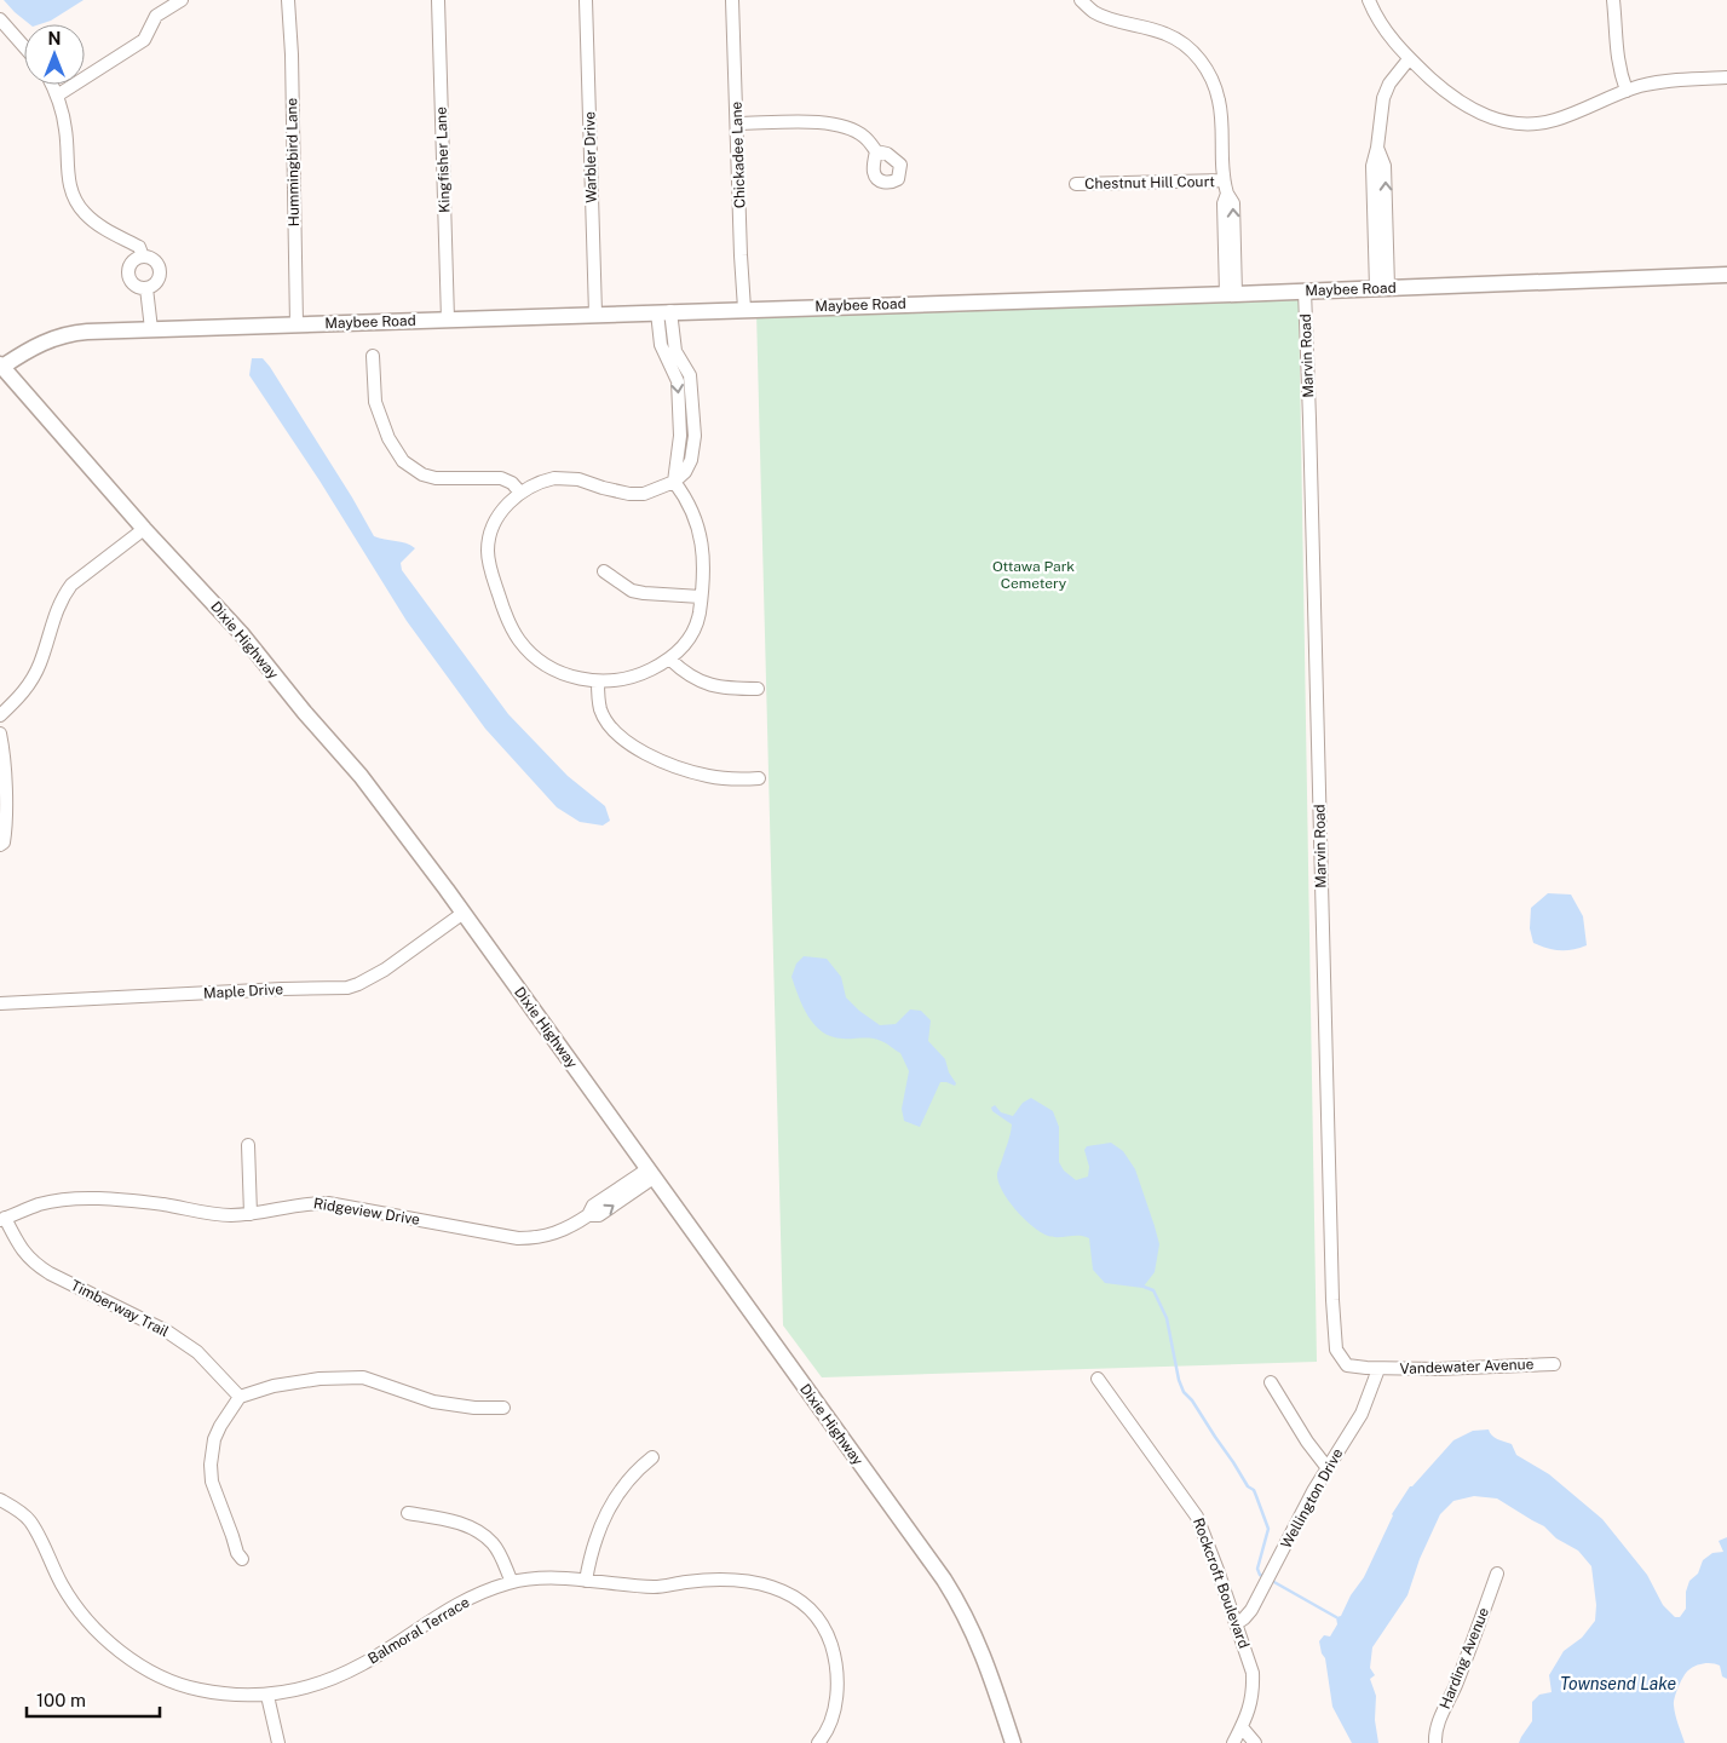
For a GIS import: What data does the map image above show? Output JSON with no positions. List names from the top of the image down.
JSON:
{
  "streets": {
    "main road": ["Maybee Road", "Dixie Highway"],
    "street": [
      "Chickadee Lane",
      "Warbler Drive",
      "Kingfisher Lane",
      "Hummingbird Lane",
      "Chestnut Hill Court",
      "Marvin Road",
      "Maple Drive",
      "Ridgeview Drive",
      "Timberway Trail",
      "Vandewater Avenue",
      "Wellington Drive",
      "Rockcroft Boulevard",
      "Balmoral Terrace",
      "Harding Avenue"
    ]
  },
  "crossings": [
    ["Chickadee Lane", "Maybee Road"],
    ["Warbler Drive", "Maybee Road"],
    ["Kingfisher Lane", "Maybee Road"],
    ["Hummingbird Lane", "Maybee Road"],
    ["Maybee Road", "Marvin Road"],
    ["Maybee Road", "Dixie Highway"],
    ["Marvin Road", "Vandewater Avenue"],
    ["Marvin Road", "Wellington Drive"],
    ["Dixie Highway", "Maple Drive"],
    ["Dixie Highway", "Ridgeview Drive"],
    ["Ridgeview Drive", "Timberway Trail"],
    ["Vandewater Avenue", "Wellington Drive"],
    ["Wellington Drive", "Rockcroft Boulevard"]
  ],
  "water": ["Townsend Lake"],
  "parks": ["Ottawa Park Cemetery"],
  "scale_bar": "100 m",
  "north": "top"
}
